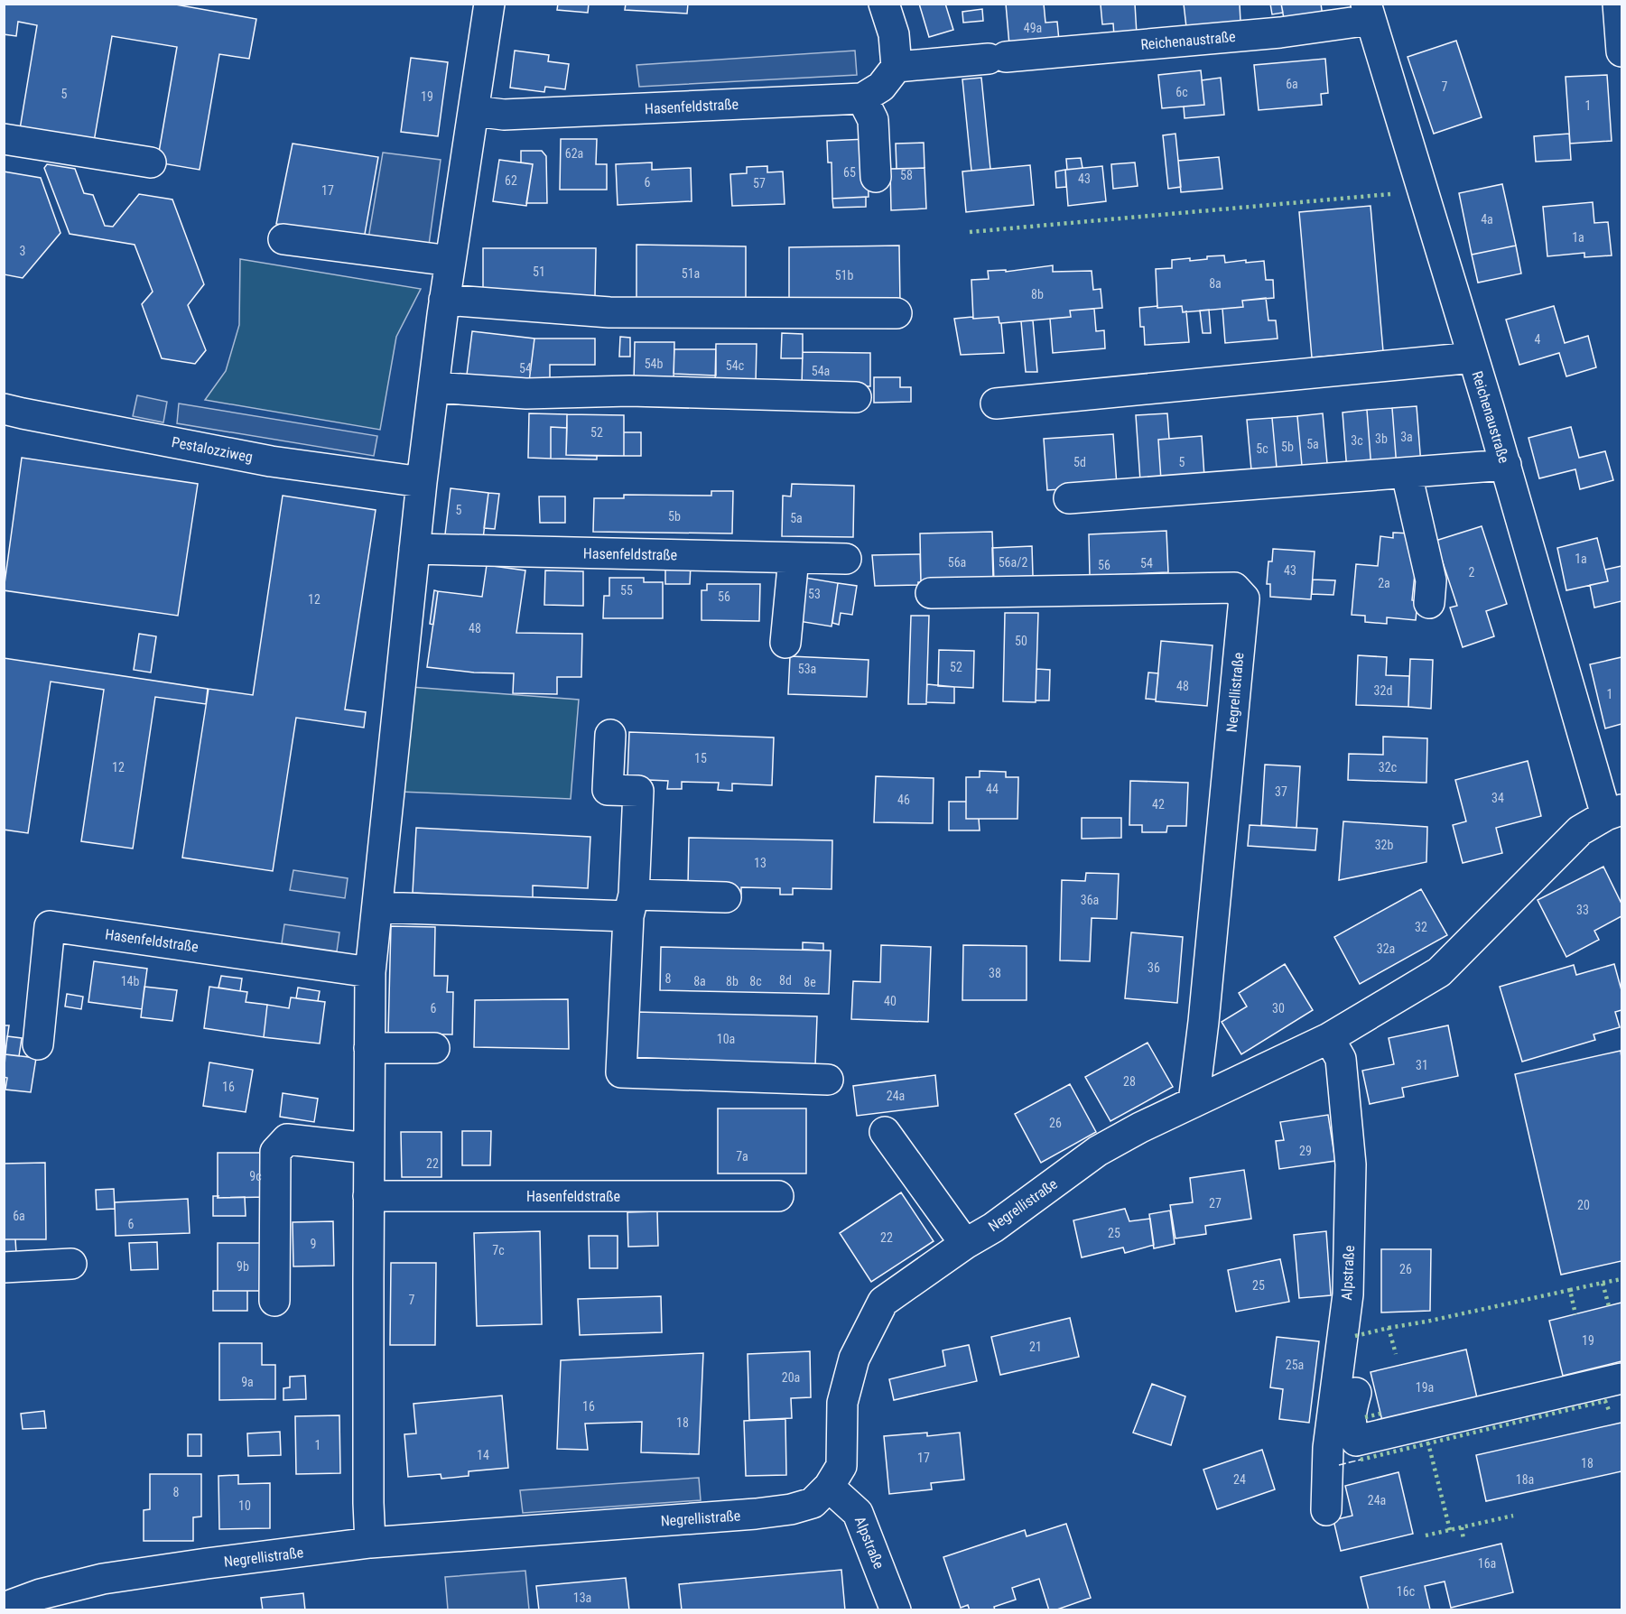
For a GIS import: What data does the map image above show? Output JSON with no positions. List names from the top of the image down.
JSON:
{
  "streets": {
    "street": [
      "Reichenaustraße",
      "Hasenfeldstraße",
      "Pestalozziweg",
      "Negrellistraße",
      "Alpstraße"
    ]
  },
  "crossings": [
    ["Reichenaustraße", "Negrellistraße"],
    ["Negrellistraße", "Alpstraße"]
  ],
  "house_numbers": [
    "49a",
    "6a",
    "7",
    "6c",
    "5",
    "19",
    "1",
    "62a",
    "65",
    "58",
    "43",
    "62",
    "6",
    "57",
    "17",
    "4a",
    "1a",
    "3",
    "51",
    "51a",
    "51b",
    "8a",
    "8b",
    "4",
    "54b",
    "54c",
    "54",
    "54a",
    "52",
    "3a",
    "3b",
    "3c",
    "5a",
    "5b",
    "5c",
    "5d",
    "5",
    "5",
    "5b",
    "5a",
    "1a",
    "56a",
    "56a/2",
    "54",
    "56",
    "43",
    "2",
    "2a",
    "55",
    "53",
    "56",
    "12",
    "48",
    "50",
    "52",
    "53a",
    "48",
    "32d",
    "1",
    "15",
    "12",
    "32c",
    "44",
    "37",
    "34",
    "46",
    "42",
    "32b",
    "13",
    "36a",
    "33",
    "32",
    "32a",
    "36",
    "38",
    "8",
    "8d",
    "14b",
    "8a",
    "8b",
    "8c",
    "8e",
    "40",
    "6",
    "30",
    "10a",
    "31",
    "28",
    "16",
    "24a",
    "26",
    "29",
    "7a",
    "22",
    "9c",
    "27",
    "20",
    "6a",
    "6",
    "25",
    "22",
    "9",
    "7c",
    "9b",
    "26",
    "25",
    "7",
    "19",
    "21",
    "25a",
    "20a",
    "9a",
    "19a",
    "16",
    "18",
    "1",
    "14",
    "17",
    "18",
    "24",
    "18a",
    "8",
    "24a",
    "10",
    "16a",
    "16c",
    "13a"
  ]
}
